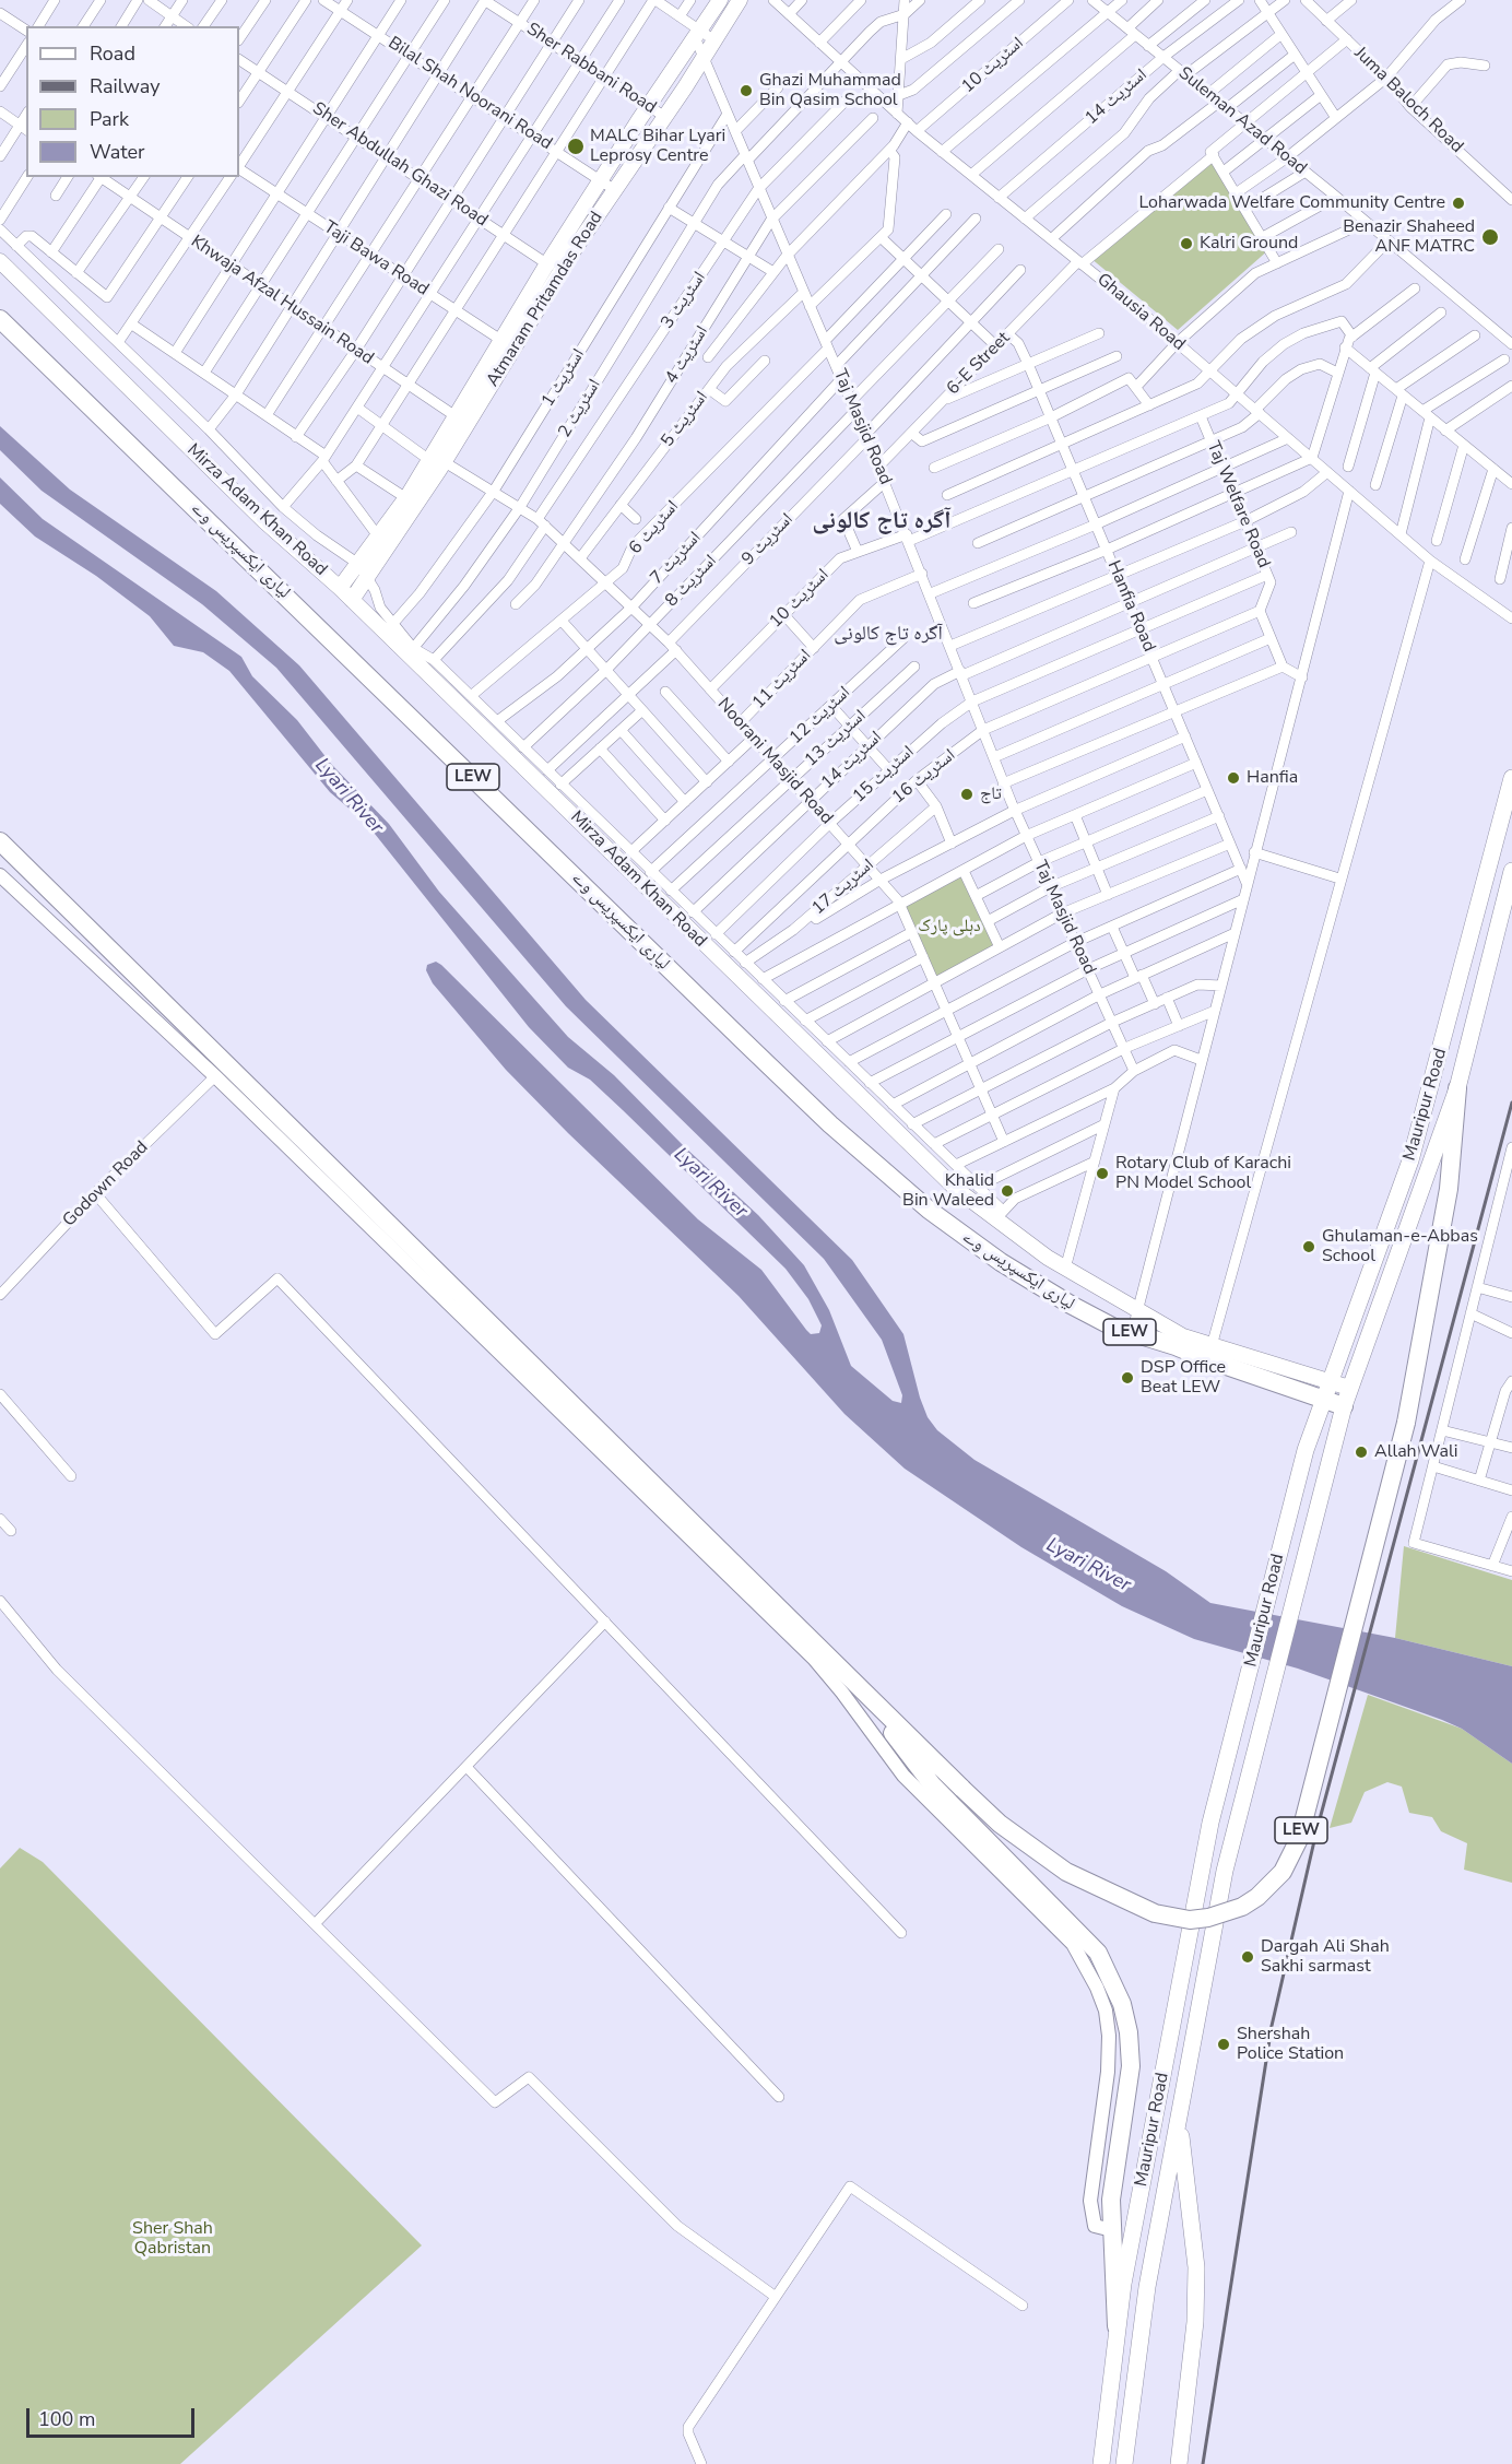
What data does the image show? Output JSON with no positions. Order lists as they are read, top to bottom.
{
  "streets": {
    "highway": ["لیاری ایکسپریس وے", "LEW", "Mauripur Road"],
    "main road": ["Atmaram Pritamdas Road", "Mirza Adam Khan Road"],
    "street": [
      "اسٹریٹ 10",
      "Sher Rabbani Road",
      "Bilal Shah Noorani Road",
      "اسٹریٹ 14",
      "Juma Baloch Road",
      "Suleman Azad Road",
      "Sher Abdullah Ghazi Road",
      "Taji Bawa Road",
      "Khwaja Afzal Hussain Road",
      "اسٹریٹ 3",
      "Ghausia Road",
      "اسٹریٹ 4",
      "6-E Street",
      "اسٹریٹ 1",
      "اسٹریٹ 2",
      "اسٹریٹ 5",
      "Taj Masjid Road",
      "Taj Welfare Road",
      "اسٹریٹ 6",
      "اسٹریٹ 9",
      "اسٹریٹ 7",
      "اسٹریٹ 8",
      "Hanfia Road",
      "اسٹریٹ 11",
      "اسٹریٹ 12",
      "اسٹریٹ 13",
      "Noorani Masjid Road",
      "اسٹریٹ 15",
      "اسٹریٹ 16",
      "اسٹریٹ 17",
      "Godown Road"
    ]
  },
  "crossings": [
    ["اسٹریٹ 10", "Ghausia Road"],
    ["اسٹریٹ 10", "Taj Masjid Road"],
    ["اسٹریٹ 10", "Taj Welfare Road"],
    ["اسٹریٹ 10", "Hanfia Road"],
    ["اسٹریٹ 10", "Noorani Masjid Road"],
    ["Sher Rabbani Road", "Atmaram Pritamdas Road"],
    ["Bilal Shah Noorani Road", "Atmaram Pritamdas Road"],
    ["اسٹریٹ 14", "Suleman Azad Road"],
    ["اسٹریٹ 14", "Ghausia Road"],
    ["اسٹریٹ 14", "Taj Masjid Road"],
    ["اسٹریٹ 14", "Taj Welfare Road"],
    ["اسٹریٹ 14", "Hanfia Road"],
    ["اسٹریٹ 14", "Noorani Masjid Road"],
    ["Juma Baloch Road", "6-E Street"],
    ["Suleman Azad Road", "6-E Street"],
    ["Sher Abdullah Ghazi Road", "Atmaram Pritamdas Road"],
    ["Taji Bawa Road", "Atmaram Pritamdas Road"],
    ["Atmaram Pritamdas Road", "Khwaja Afzal Hussain Road"],
    ["Atmaram Pritamdas Road", "Taj Masjid Road"],
    ["Atmaram Pritamdas Road", "Mirza Adam Khan Road"],
    ["Atmaram Pritamdas Road", "Noorani Masjid Road"],
    ["اسٹریٹ 3", "Taj Masjid Road"],
    ["اسٹریٹ 3", "Noorani Masjid Road"],
    ["Ghausia Road", "6-E Street"],
    ["Ghausia Road", "اسٹریٹ 2"],
    ["اسٹریٹ 4", "Taj Masjid Road"],
    ["اسٹریٹ 4", "Noorani Masjid Road"],
    ["6-E Street", "Taj Masjid Road"],
    ["6-E Street", "Hanfia Road"],
    ["اسٹریٹ 1", "Taj Masjid Road"],
    ["اسٹریٹ 1", "Mirza Adam Khan Road"],
    ["اسٹریٹ 1", "Noorani Masjid Road"],
    ["اسٹریٹ 2", "Taj Masjid Road"],
    ["اسٹریٹ 2", "Mirza Adam Khan Road"],
    ["اسٹریٹ 2", "Noorani Masjid Road"],
    ["اسٹریٹ 5", "Taj Masjid Road"],
    ["اسٹریٹ 5", "Noorani Masjid Road"],
    ["Taj Masjid Road", "اسٹریٹ 6"],
    ["Taj Masjid Road", "اسٹریٹ 9"],
    ["Taj Masjid Road", "اسٹریٹ 7"],
    ["Taj Masjid Road", "اسٹریٹ 8"],
    ["Taj Masjid Road", "اسٹریٹ 11"],
    ["Taj Masjid Road", "اسٹریٹ 15"],
    ["Taj Masjid Road", "اسٹریٹ 16"],
    ["Taj Welfare Road", "اسٹریٹ 15"],
    ["Taj Welfare Road", "اسٹریٹ 16"],
    ["Mirza Adam Khan Road", "لیاری ایکسپریس وے"],
    ["Mirza Adam Khan Road", "Mauripur Road"],
    ["اسٹریٹ 6", "Noorani Masjid Road"],
    ["اسٹریٹ 9", "Noorani Masjid Road"],
    ["لیاری ایکسپریس وے", "Mauripur Road"],
    ["اسٹریٹ 7", "Noorani Masjid Road"],
    ["اسٹریٹ 8", "Noorani Masjid Road"],
    ["Hanfia Road", "اسٹریٹ 15"],
    ["Hanfia Road", "اسٹریٹ 16"],
    ["اسٹریٹ 11", "Noorani Masjid Road"],
    ["اسٹریٹ 12", "Noorani Masjid Road"],
    ["اسٹریٹ 13", "Noorani Masjid Road"],
    ["Noorani Masjid Road", "اسٹریٹ 15"],
    ["Noorani Masjid Road", "اسٹریٹ 16"],
    ["Noorani Masjid Road", "اسٹریٹ 17"],
    ["LEW", "Mauripur Road"]
  ],
  "districts": ["آگرہ تاج کالونی", "آگرہ تاج کالونی"],
  "water": ["Lyari River"],
  "parks": ["دہلی پارک", "Sher Shah Qabristan"],
  "places": [
    "Ghazi Muhammad Bin Qasim School",
    "MALC Bihar Lyari Leprosy Centre",
    "Loharwada Welfare Community Centre",
    "Benazir Shaheed ANF MATRC",
    "Kalri Ground",
    "Hanfia",
    "تاج",
    "Rotary Club of Karachi PN Model School",
    "Khalid Bin Waleed",
    "Ghulaman-e-Abbas School",
    "DSP Office Beat LEW",
    "Allah Wali",
    "Dargah Ali Shah Sakhi sarmast",
    "Shershah Police Station"
  ],
  "legend": [
    "Road",
    "Railway",
    "Park",
    "Water"
  ],
  "scale_bar": "100 m"
}
